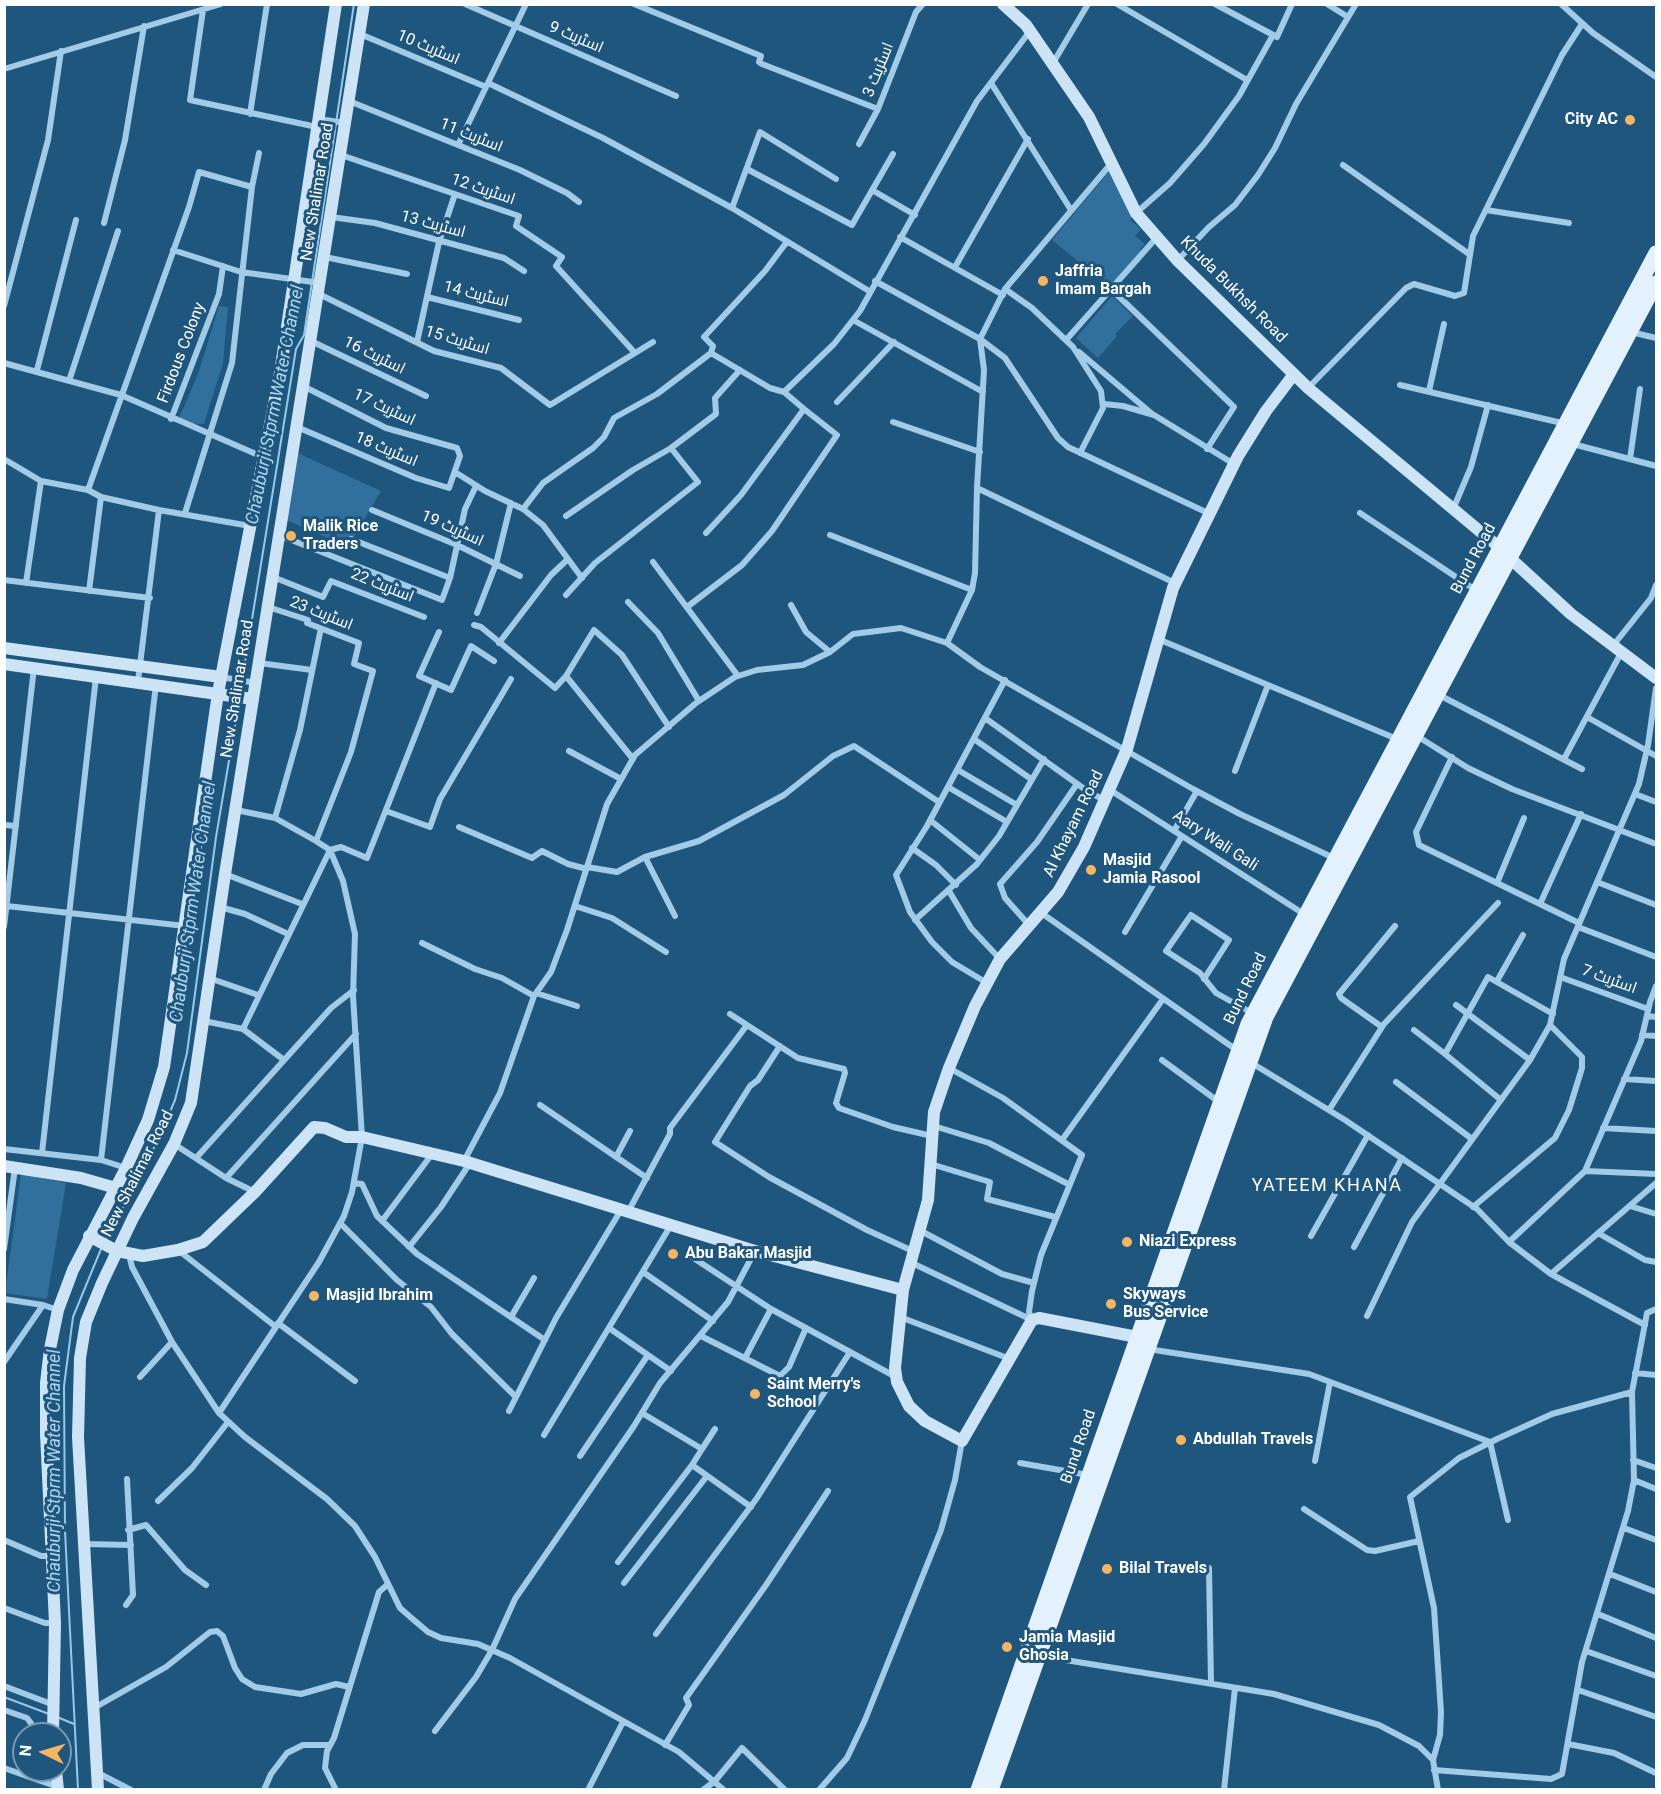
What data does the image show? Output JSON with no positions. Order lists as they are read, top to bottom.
{
  "streets": {
    "main road": ["Bund Road"],
    "street": [
      "اسٹریٹ 9",
      "اسٹریٹ 10",
      "اسٹریٹ 3",
      "اسٹریٹ 11",
      "اسٹریٹ 12",
      "New Shalimar Road",
      "اسٹریٹ 13",
      "Khuda Bukhsh Road",
      "اسٹریٹ 14",
      "اسٹریٹ 15",
      "Firdous Colony",
      "اسٹریٹ 16",
      "اسٹریٹ 17",
      "اسٹریٹ 18",
      "اسٹریٹ 19",
      "اسٹریٹ 22",
      "اسٹریٹ 23",
      "Al Khayam Road",
      "Aary Wali Gali",
      "اسٹریٹ 7"
    ]
  },
  "crossings": [
    ["اسٹریٹ 10", "New Shalimar Road"],
    ["اسٹریٹ 11", "New Shalimar Road"],
    ["اسٹریٹ 12", "New Shalimar Road"],
    ["اسٹریٹ 12", "اسٹریٹ 15"],
    ["New Shalimar Road", "اسٹریٹ 13"],
    ["New Shalimar Road", "اسٹریٹ 15"],
    ["New Shalimar Road", "اسٹریٹ 16"],
    ["New Shalimar Road", "اسٹریٹ 17"],
    ["New Shalimar Road", "اسٹریٹ 18"],
    ["New Shalimar Road", "اسٹریٹ 22"],
    ["New Shalimar Road", "اسٹریٹ 23"],
    ["Khuda Bukhsh Road", "Bund Road"],
    ["Khuda Bukhsh Road", "Al Khayam Road"],
    ["اسٹریٹ 17", "اسٹریٹ 18"],
    ["Bund Road", "Aary Wali Gali"],
    ["Al Khayam Road", "Aary Wali Gali"]
  ],
  "districts": ["YATEEM KHANA"],
  "water": ["Chauburji Stprm Water Channel"],
  "places": [
    "City AC",
    "Jaffria Imam Bargah",
    "Malik Rice Traders",
    "Masjid Jamia Rasool",
    "Niazi Express",
    "Abu Bakar Masjid",
    "Masjid Ibrahim",
    "Skyways Bus Service",
    "Saint Merry's School",
    "Abdullah Travels",
    "Bilal Travels",
    "Jamia Masjid Ghosia"
  ],
  "north": "left"
}
